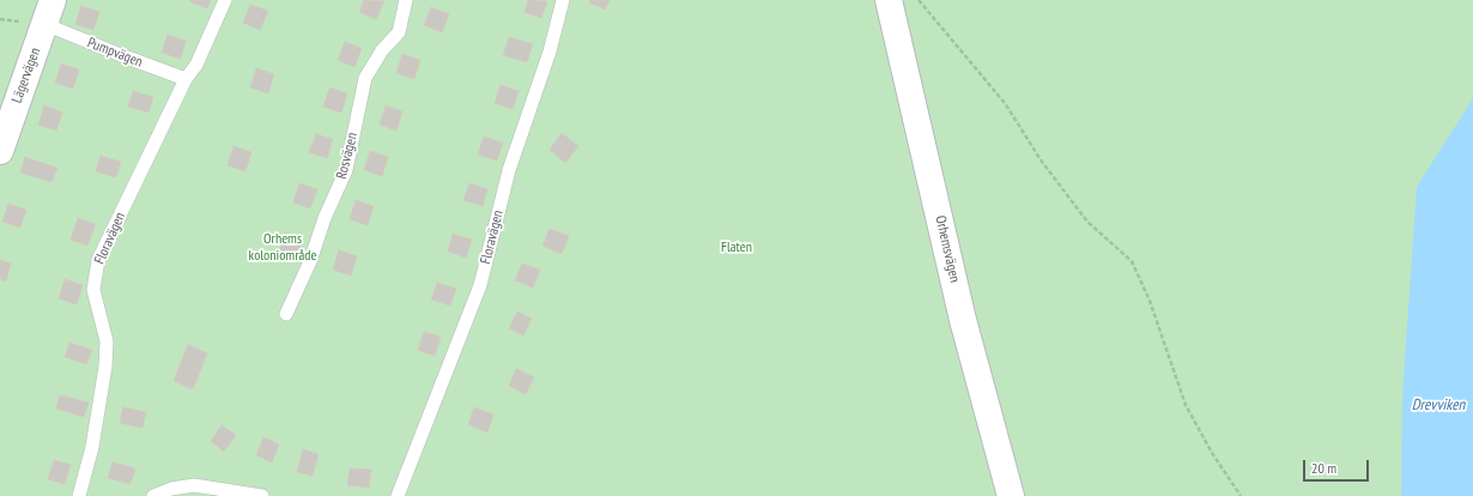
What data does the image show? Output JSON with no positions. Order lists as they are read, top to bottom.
{
  "streets": {
    "street": ["Lägervägen", "Orhemsvägen"],
    "lane": ["Pumpvägen", "Rosvägen", "Floravägen"]
  },
  "crossings": [
    ["Pumpvägen", "Lägervägen"],
    ["Pumpvägen", "Floravägen"]
  ],
  "water": ["Drevviken"],
  "parks": ["Orhems koloniområde", "Flaten"],
  "scale_bar": "20 m"
}
